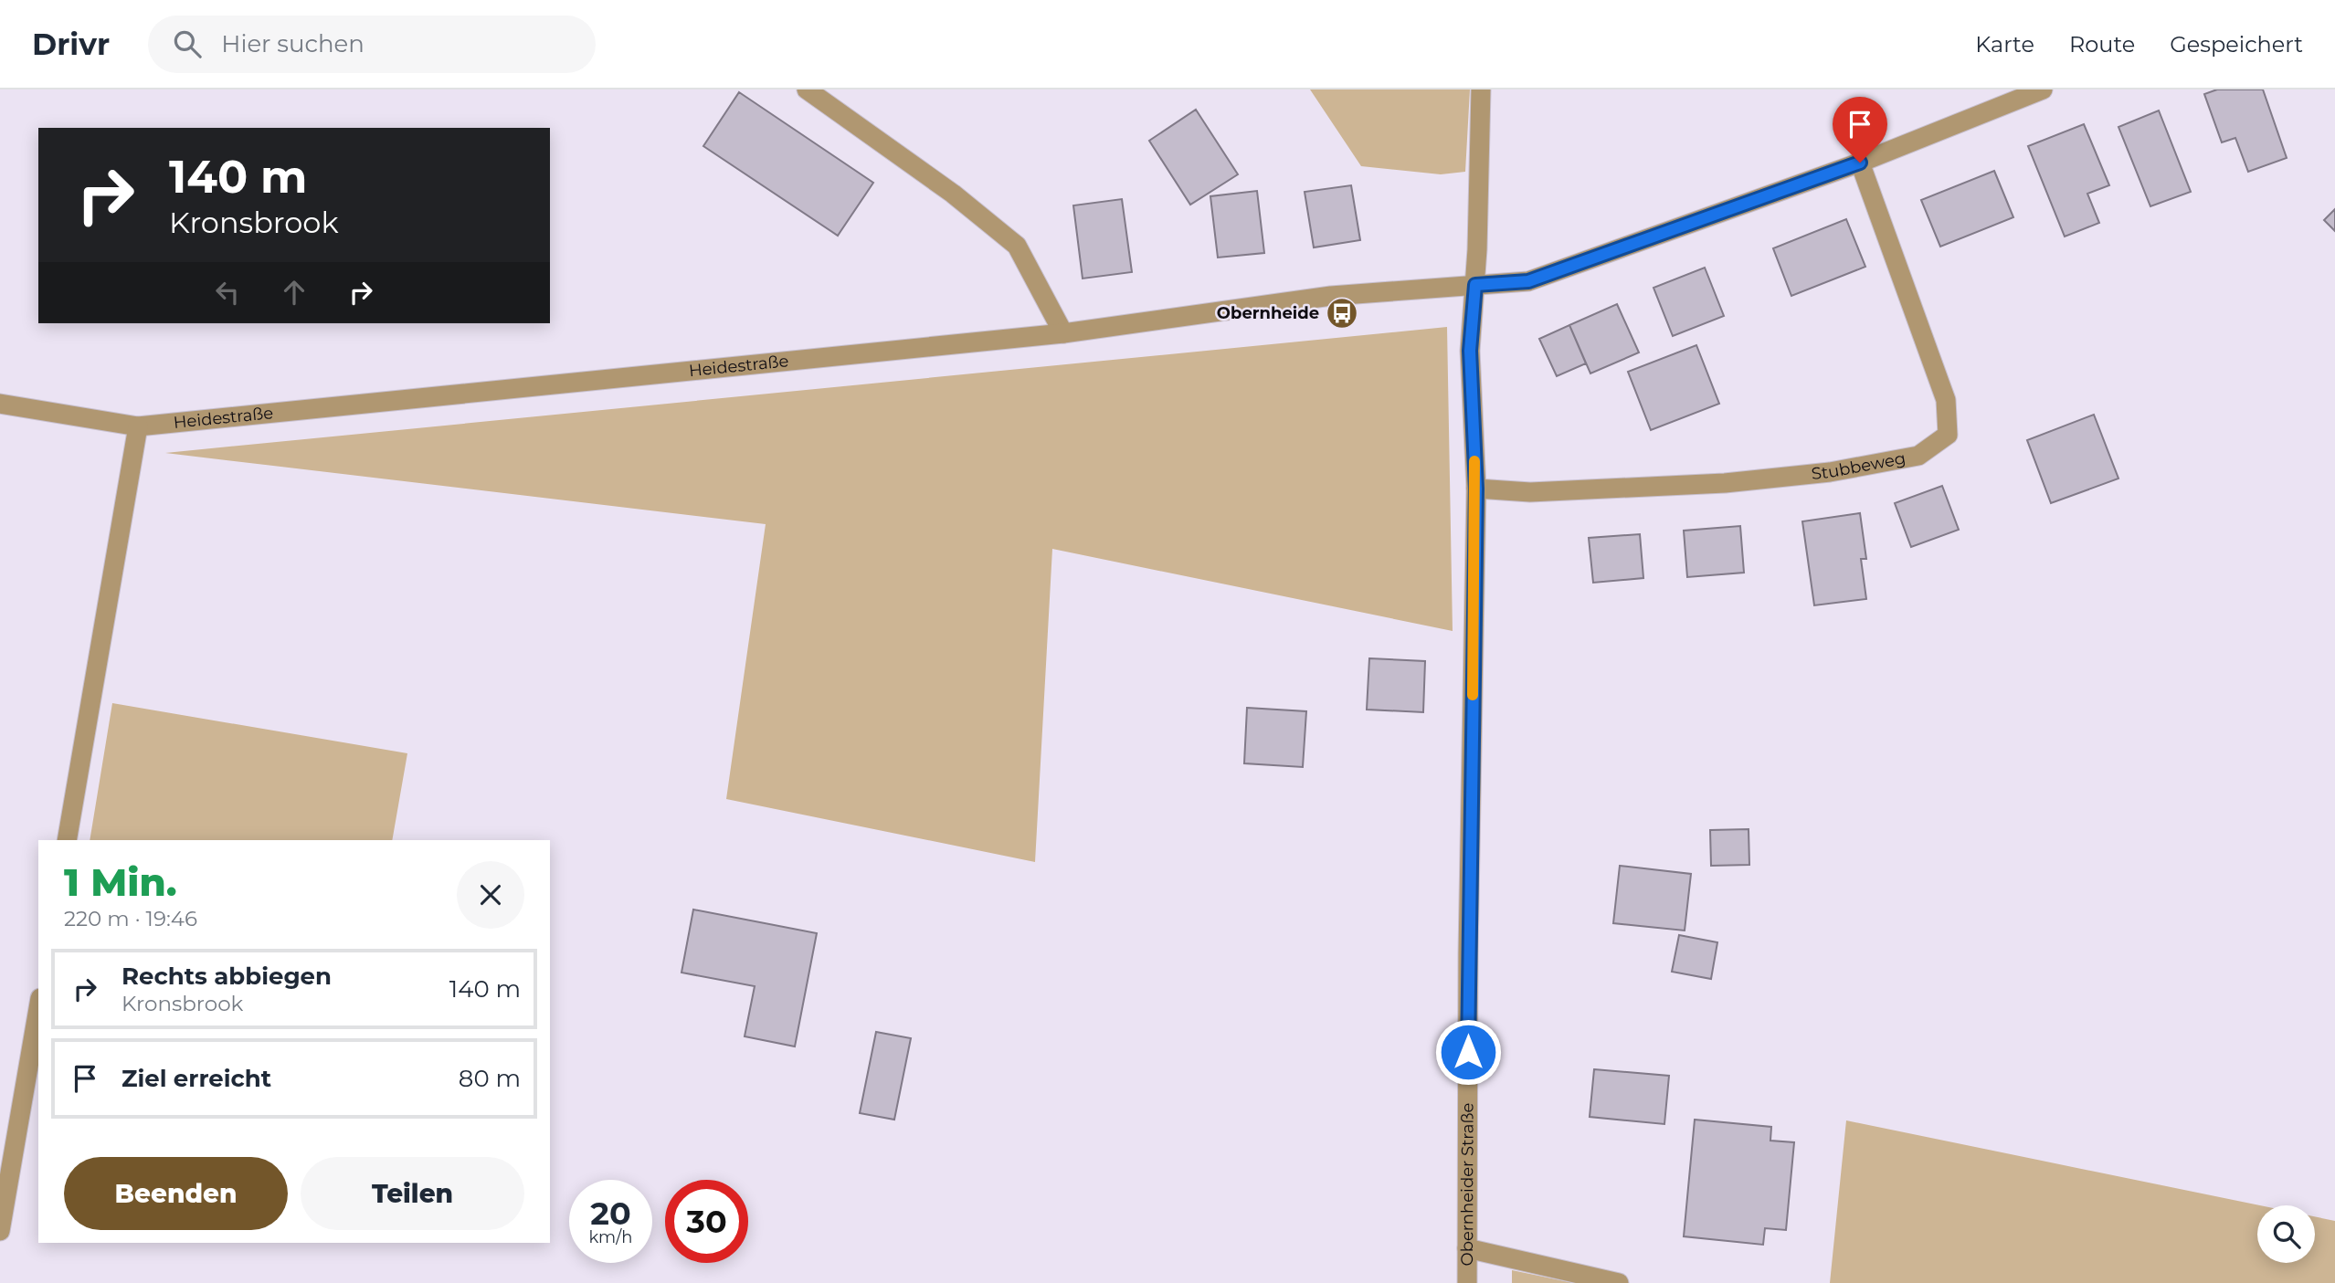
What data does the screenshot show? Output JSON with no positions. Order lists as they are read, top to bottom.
{
  "streets": {
    "street": ["Heidestraße", "Stubbeweg", "Obernheider Straße"]
  },
  "crossings": [
    ["Heidestraße", "Stubbeweg"],
    ["Heidestraße", "Obernheider Straße"],
    ["Stubbeweg", "Obernheider Straße"]
  ],
  "places": {
    "bus stop": ["Obernheide"]
  },
  "page": {
    "header": "Drivr",
    "search": "Hier suchen",
    "nav": ["Karte", "Route", "Gespeichert"],
    "turn": ["140 m", "Kronsbrook"],
    "heading": ["1 Min.", "220 m · 19:46"],
    "list": [
      {
        "name": "Rechts abbiegen",
        "note": "Kronsbrook",
        "value": "140 m"
      },
      {
        "name": "Ziel erreicht",
        "value": "80 m"
      }
    ],
    "buttons": ["Beenden", "Teilen"],
    "speed": "20 km/h",
    "limit": "30"
  }
}
